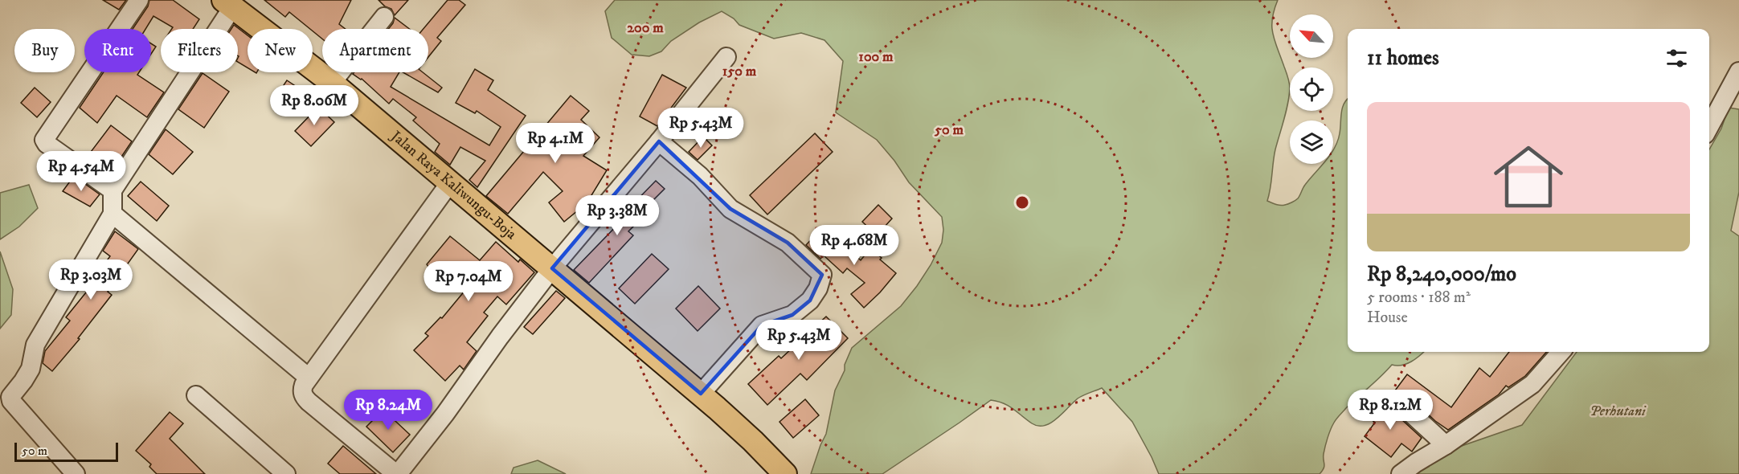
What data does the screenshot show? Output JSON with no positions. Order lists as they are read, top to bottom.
{
  "streets": {
    "main road": ["Jalan Raya Kaliwungu-Boja"]
  },
  "parks": ["Perhutani"],
  "scale_bar": "50 m",
  "north": "top left",
  "page": {
    "chip": [
      "Buy",
      "Rent",
      "Filters",
      "New",
      "Apartment"
    ],
    "heading": "11 homes",
    "price": [
      "Rp 8.06M",
      "Rp 5.43M",
      "Rp 4.1M",
      "Rp 4.54M",
      "Rp 3.38M",
      "Rp 4.68M",
      "Rp 3.03M",
      "Rp 7.04M",
      "Rp 5.43M",
      "Rp 8.24M",
      "Rp 8.12M"
    ],
    "list": [
      {
        "name": "Rp 8,240,000/mo",
        "note": "5 rooms · 188 m² · House"
      }
    ],
    "scale": "50 m"
  },
  "rings": [
    "200 m",
    "100 m",
    "150 m",
    "50 m"
  ]
}
